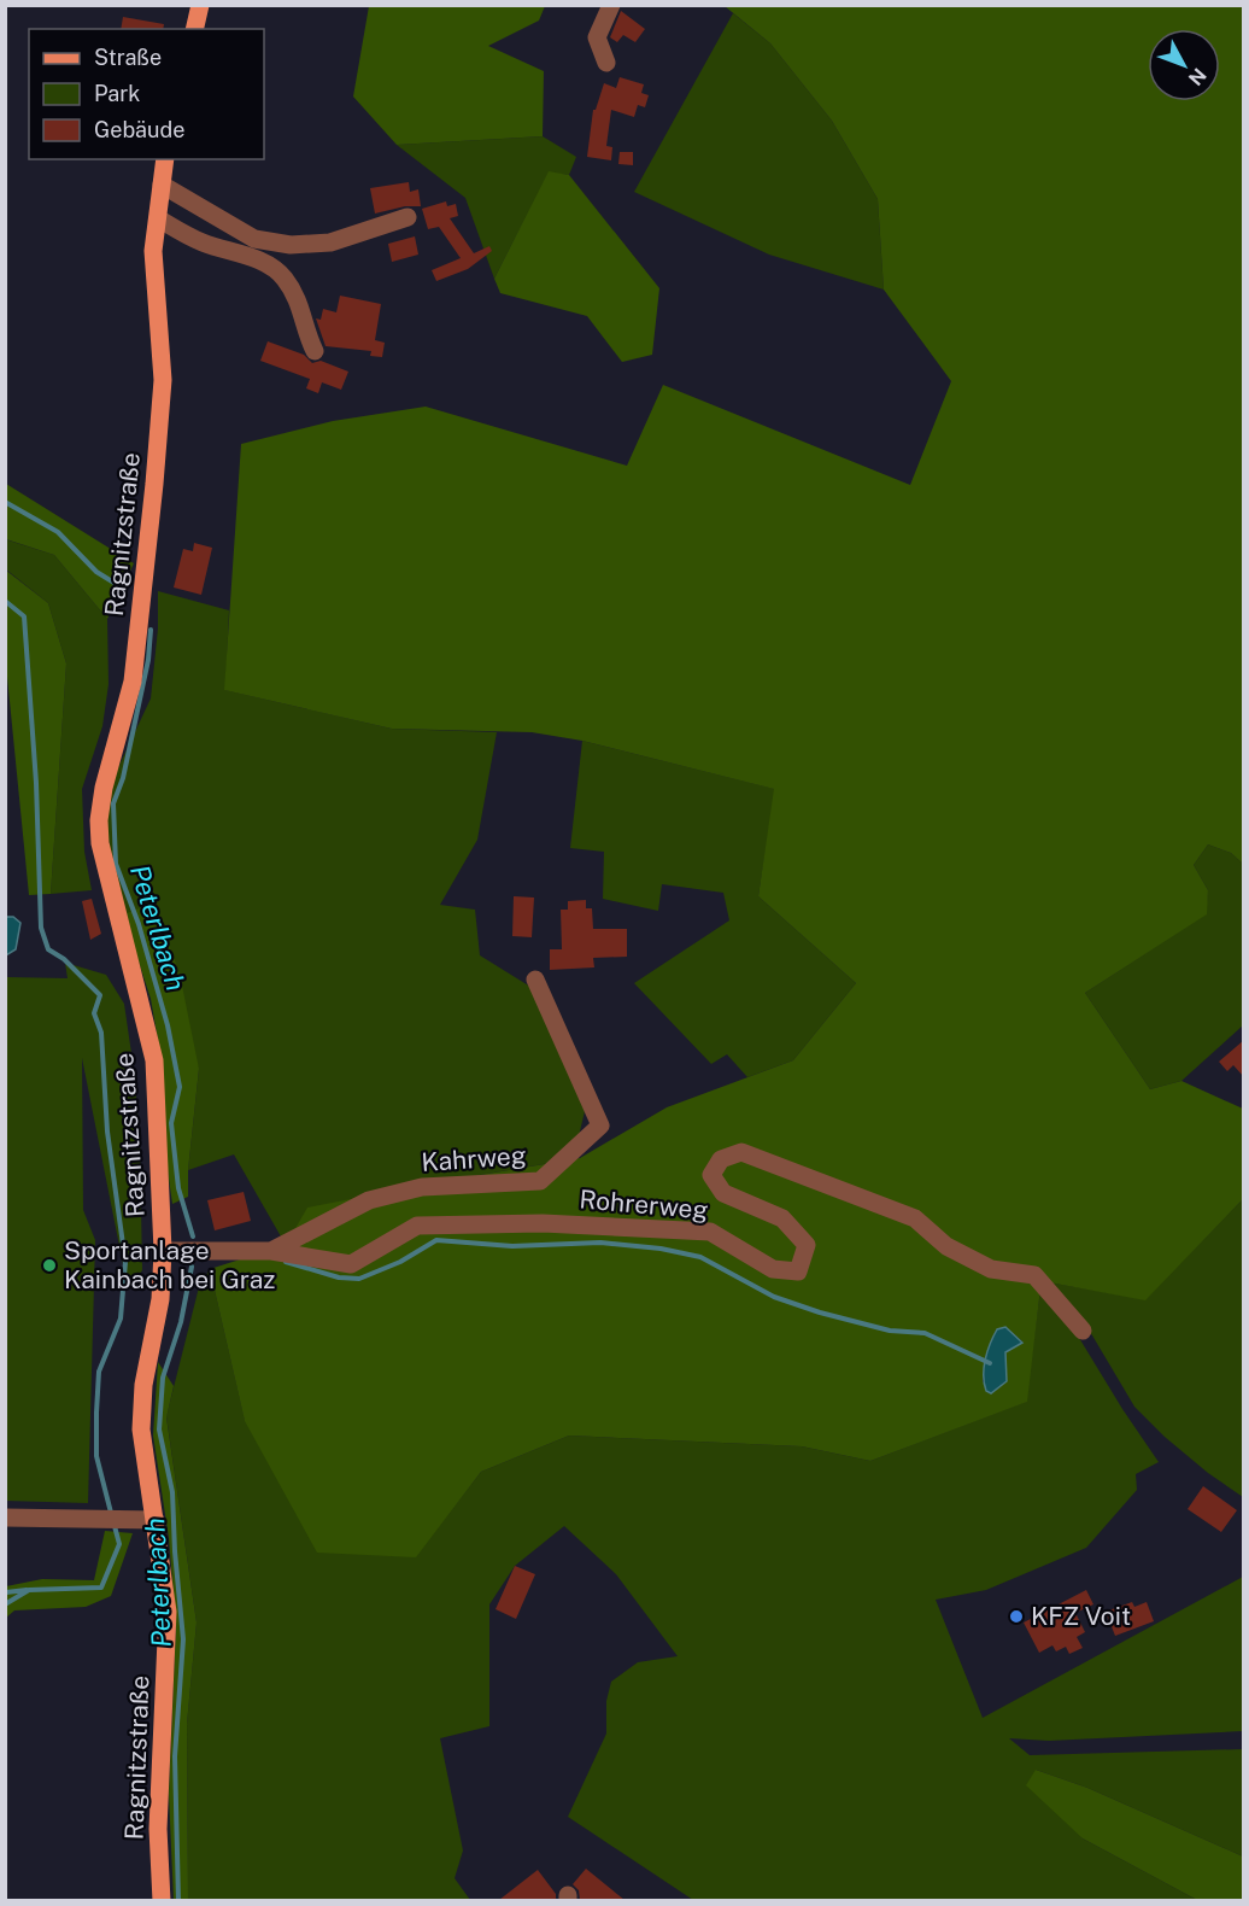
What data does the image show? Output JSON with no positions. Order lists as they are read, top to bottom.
{
  "streets": {
    "main road": ["Ragnitzstraße"],
    "street": ["Kahrweg", "Rohrerweg"]
  },
  "crossings": [
    ["Ragnitzstraße", "Rohrerweg"],
    ["Kahrweg", "Rohrerweg"]
  ],
  "water": ["Peterlbach"],
  "places": ["Sportanlage Kainbach bei Graz", "KFZ Voit"],
  "legend": ["Straße", "Park", "Gebäude"],
  "north": "bottom right"
}
